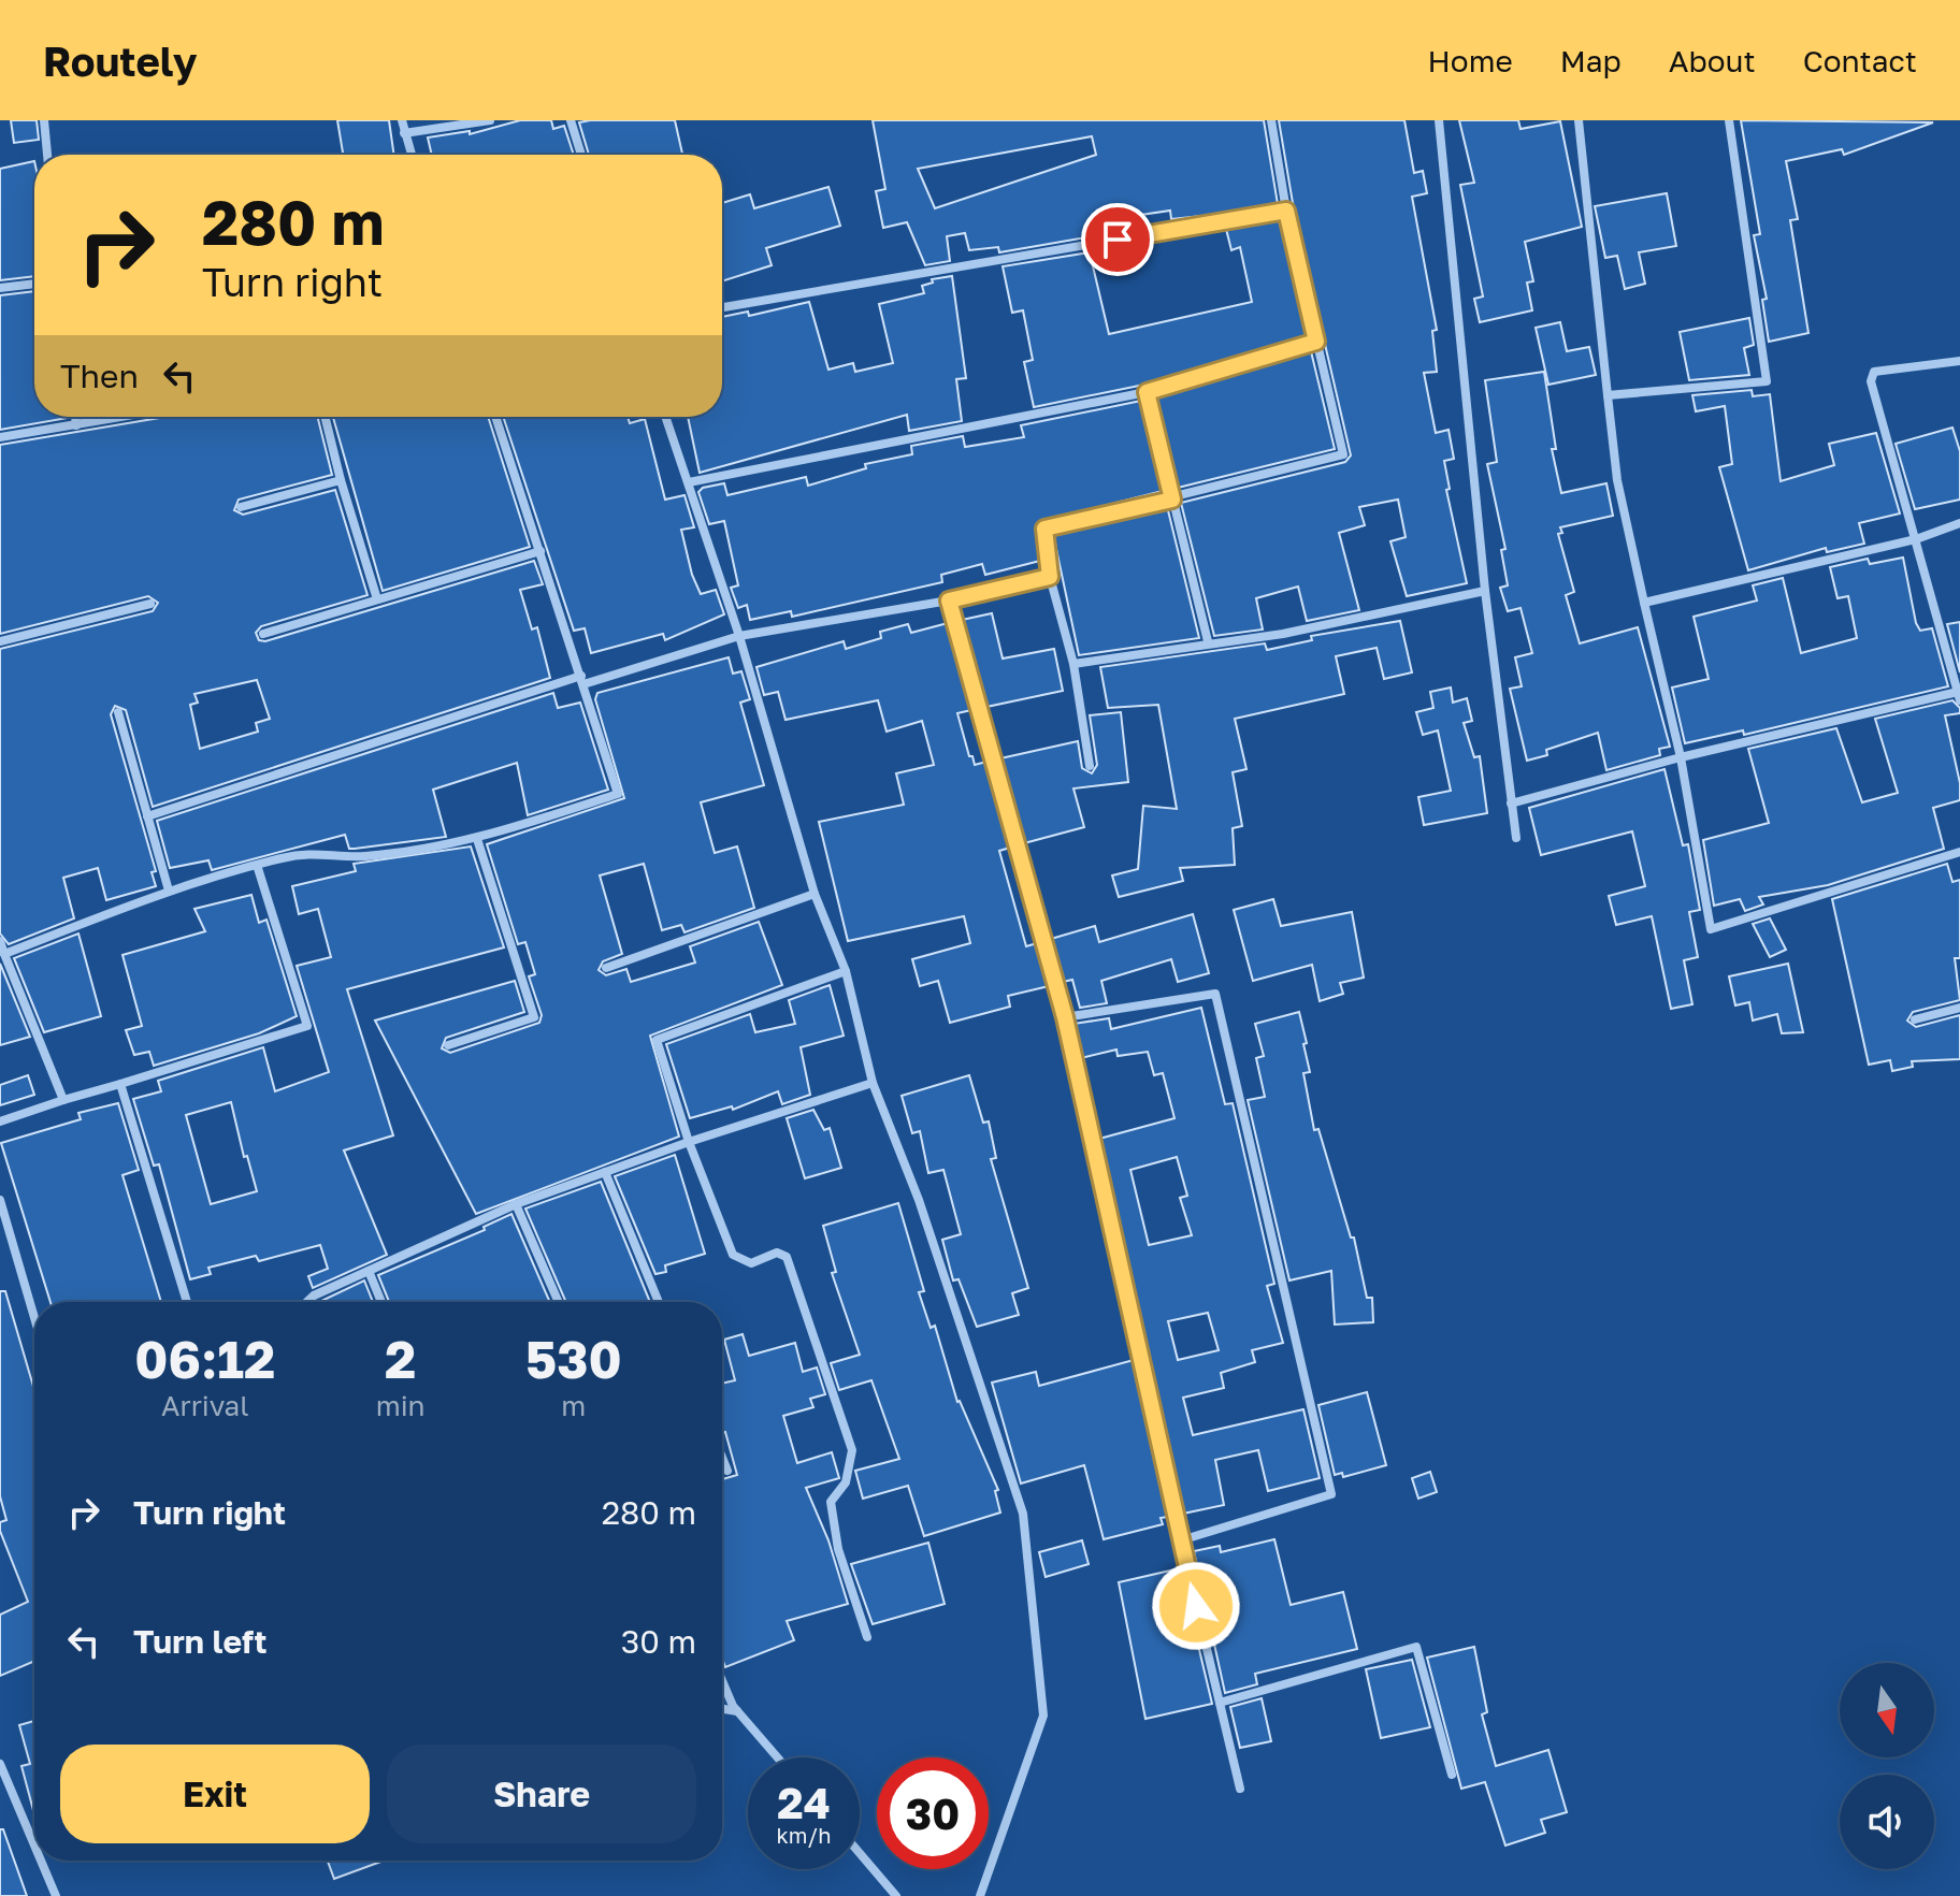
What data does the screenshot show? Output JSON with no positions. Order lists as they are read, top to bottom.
{
  "north": "bottom",
  "page": {
    "header": "Routely",
    "nav": [
      "Home",
      "Map",
      "About",
      "Contact"
    ],
    "turn": ["280 m", "Turn right"],
    "then": "Then",
    "eta": [
      "06:12",
      "Arrival",
      "2",
      "min",
      "530",
      "m"
    ],
    "list": [
      {
        "name": "Turn right",
        "value": "280 m"
      },
      {
        "name": "Turn left",
        "value": "30 m"
      }
    ],
    "buttons": ["Exit", "Share"],
    "speed": "24 km/h",
    "limit": "30"
  }
}
